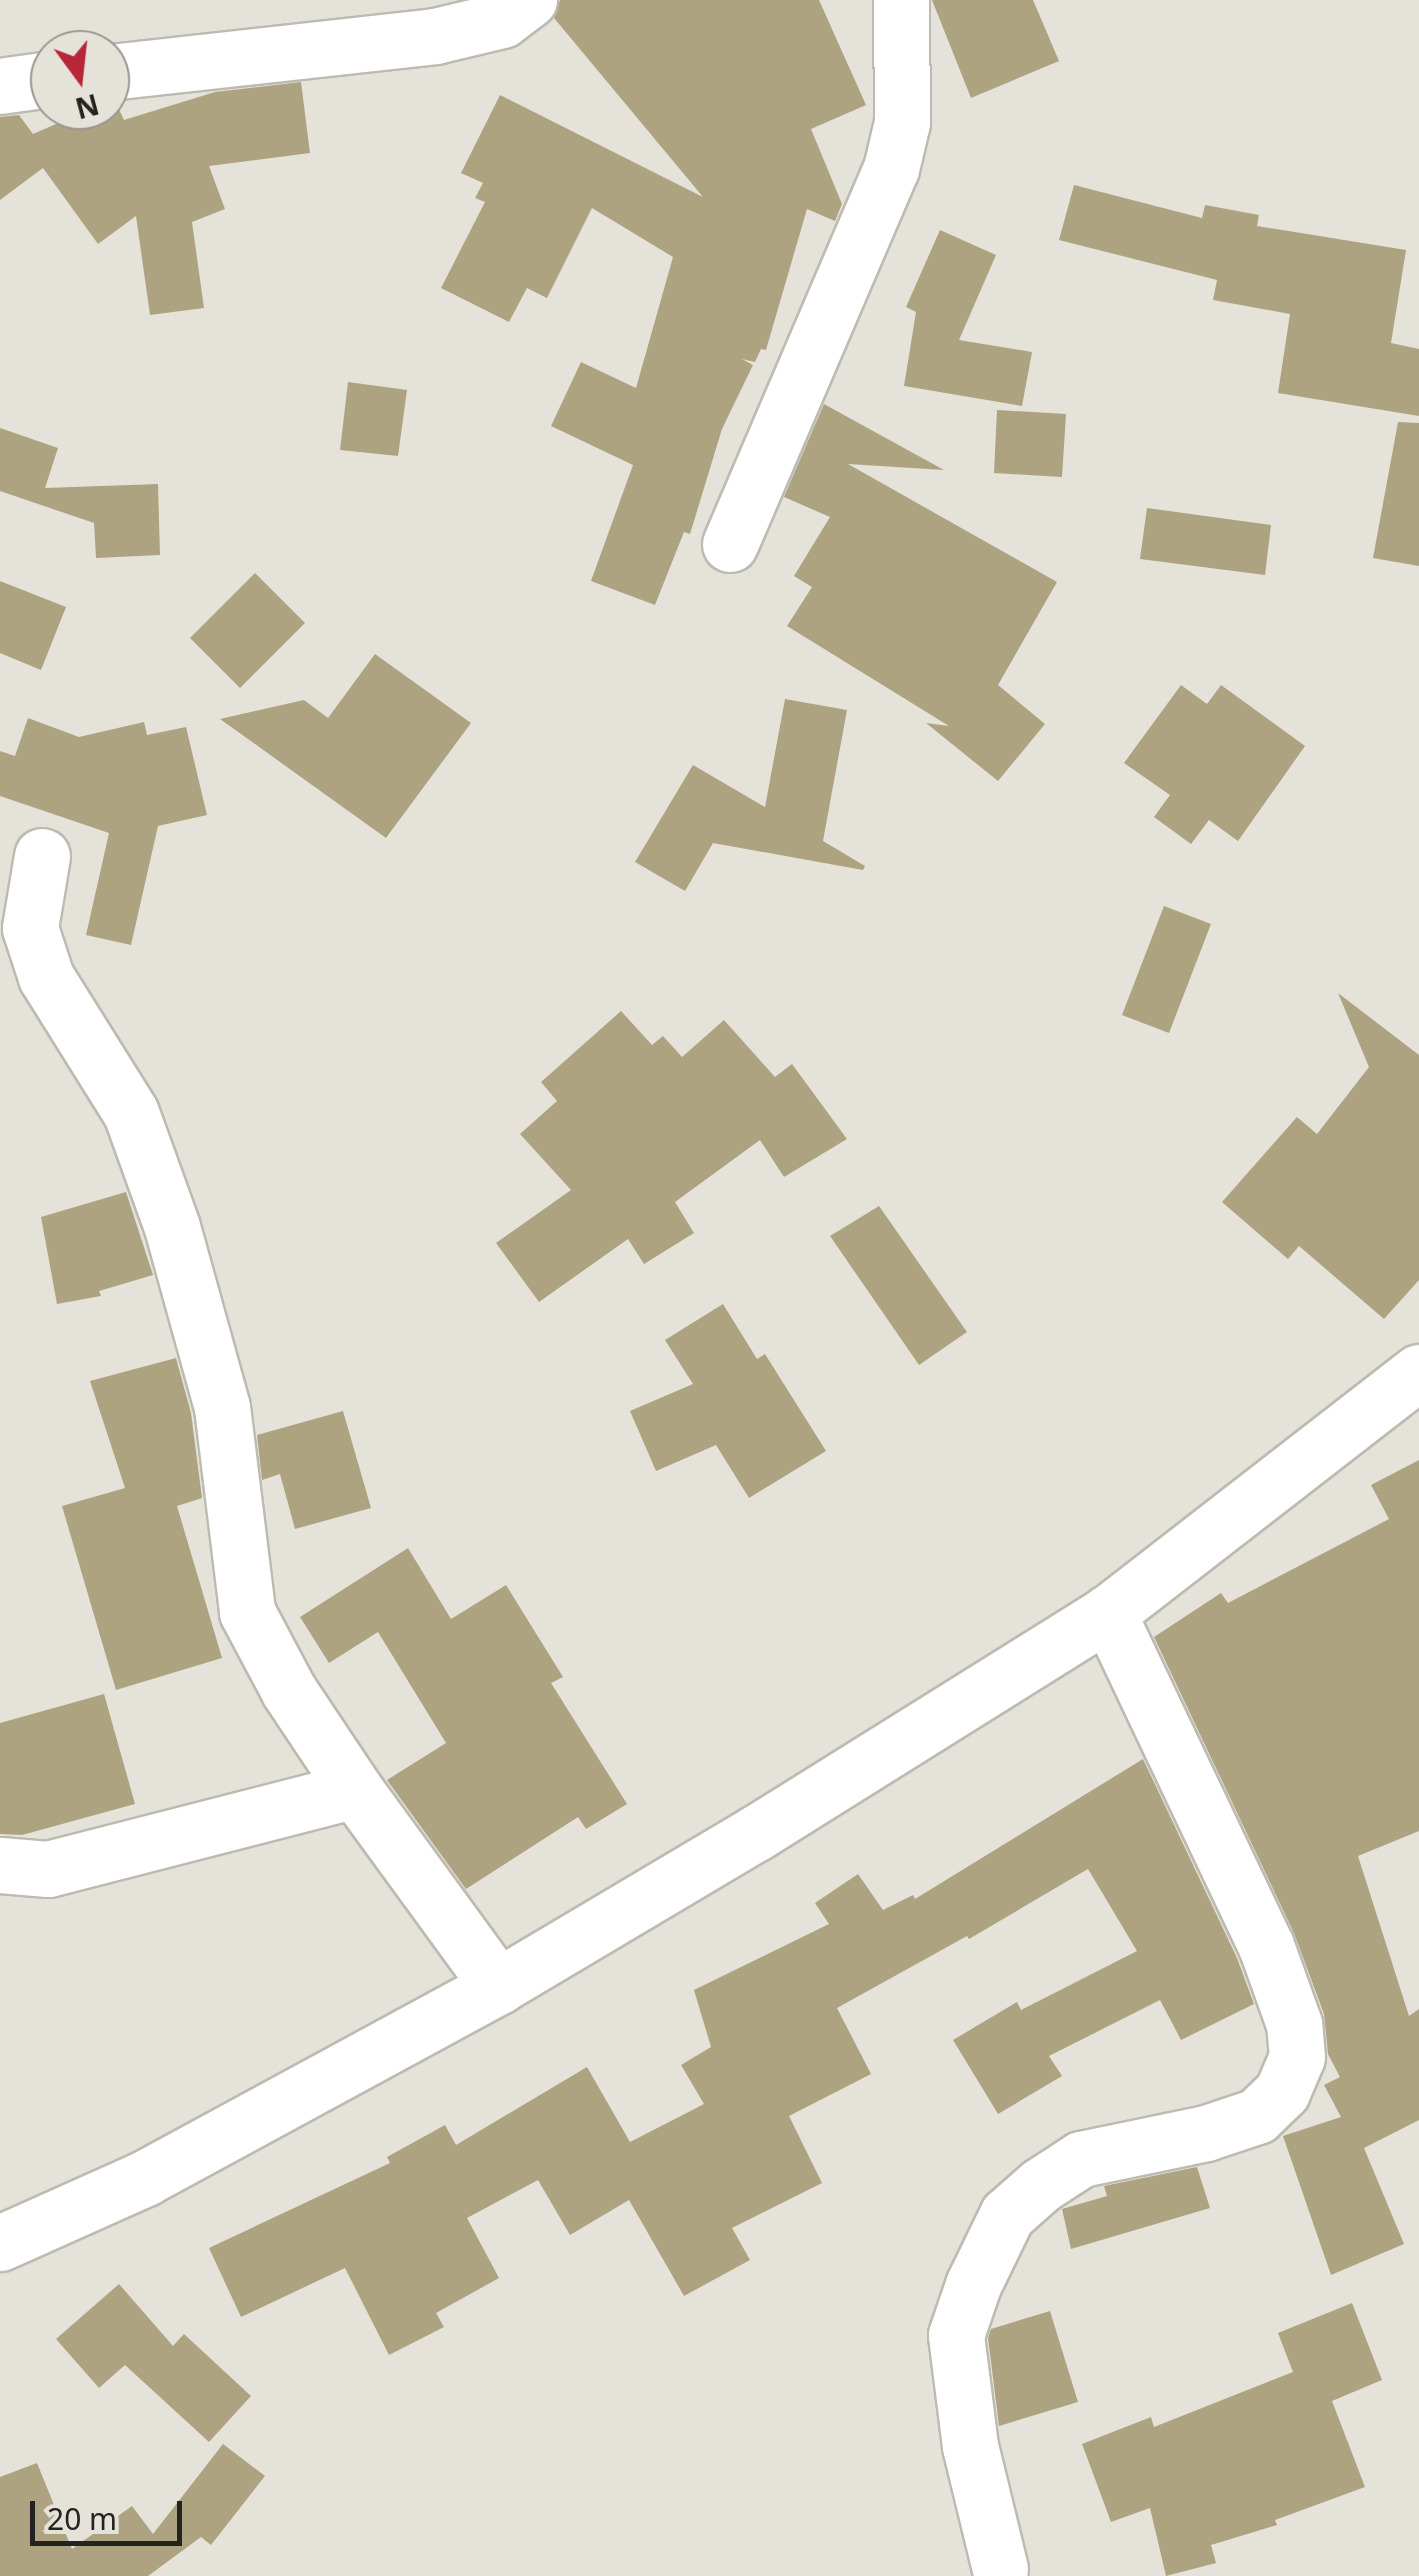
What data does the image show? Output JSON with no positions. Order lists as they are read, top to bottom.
{
  "scale_bar": "20 m",
  "north": "bottom"
}
